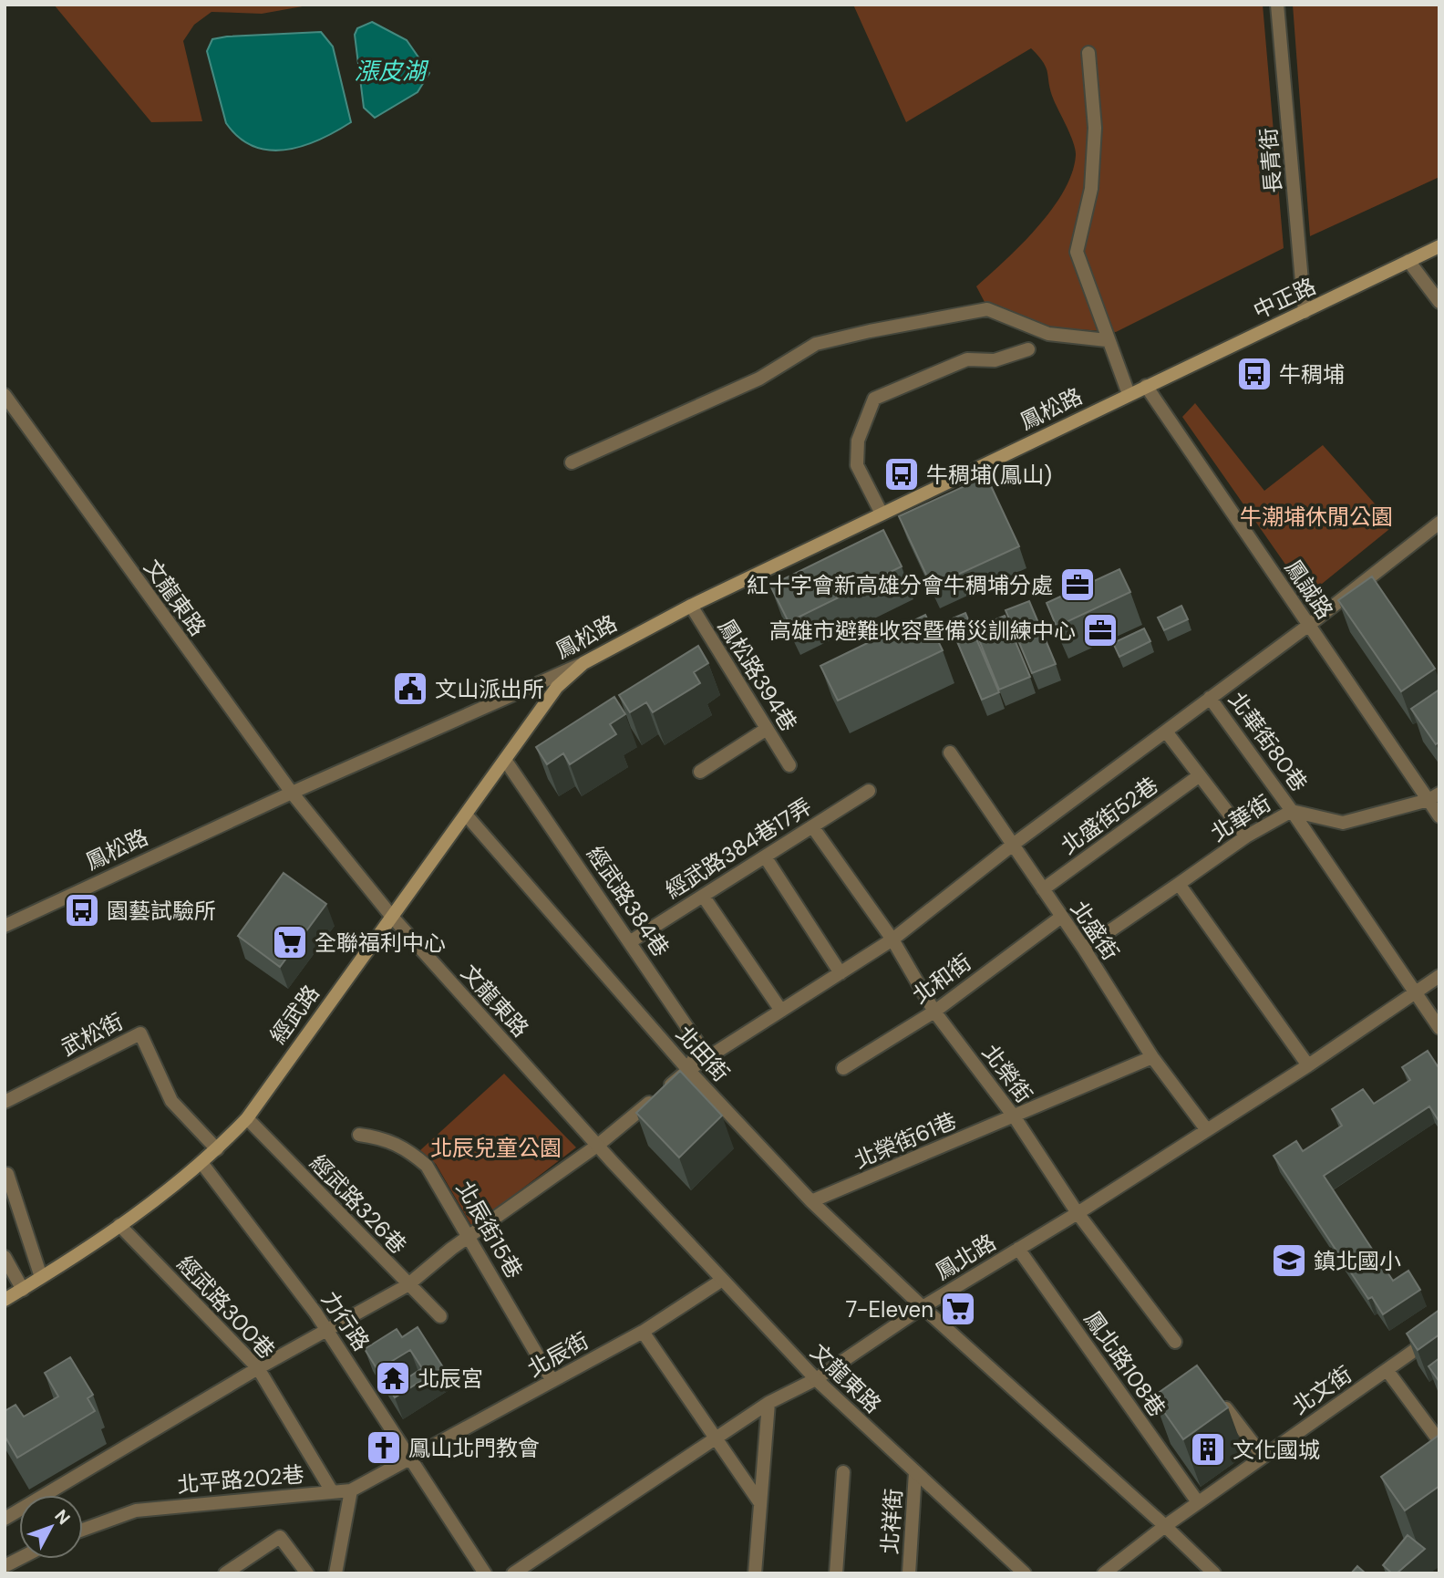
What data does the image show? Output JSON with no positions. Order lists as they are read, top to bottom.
{
  "streets": {
    "main road": ["中正路", "鳳松路", "經武路"],
    "street": [
      "長青街",
      "鳳誠路",
      "文龍東路",
      "鳳松路394巷",
      "北華街80巷",
      "北盛街52巷",
      "北華街",
      "經武路384巷17弄",
      "經武路384巷",
      "北盛街",
      "北和街",
      "武松街",
      "北田街",
      "北榮街",
      "北榮街61巷",
      "經武路326巷",
      "北辰街15巷",
      "鳳北路",
      "經武路300巷",
      "力行路",
      "北辰街",
      "鳳北路108巷",
      "北文街",
      "北平路202巷",
      "北祥街"
    ]
  },
  "crossings": [
    ["長青街", "中正路"],
    ["中正路", "鳳松路"],
    ["中正路", "鳳誠路"],
    ["鳳松路", "鳳誠路"],
    ["鳳松路", "文龍東路"],
    ["鳳松路", "鳳松路394巷"],
    ["鳳松路", "經武路"],
    ["文龍東路", "經武路"],
    ["文龍東路", "鳳北路"],
    ["文龍東路", "北辰街"],
    ["文龍東路", "北祥街"],
    ["北華街80巷", "北華街"],
    ["北盛街52巷", "北盛街"],
    ["北華街", "北盛街"],
    ["北華街", "鳳北路"],
    ["經武路384巷17弄", "經武路384巷"],
    ["經武路384巷17弄", "北榮街"],
    ["經武路384巷", "經武路"],
    ["經武路384巷", "北田街"],
    ["北盛街", "北和街"],
    ["北盛街", "北榮街61巷"],
    ["北盛街", "鳳北路"],
    ["北和街", "北榮街"],
    ["經武路", "武松街"],
    ["經武路", "北田街"],
    ["經武路", "經武路326巷"],
    ["經武路", "經武路300巷"],
    ["經武路", "力行路"],
    ["北田街", "北榮街61巷"],
    ["北田街", "鳳北路"],
    ["北榮街", "北榮街61巷"],
    ["北榮街", "鳳北路"],
    ["北辰街15巷", "北辰街"],
    ["鳳北路", "鳳北路108巷"],
    ["經武路300巷", "北平路202巷"],
    ["力行路", "北辰街"],
    ["力行路", "北平路202巷"],
    ["北辰街", "北平路202巷"],
    ["鳳北路108巷", "北文街"]
  ],
  "water": ["漲皮湖"],
  "parks": ["牛潮埔休閒公園", "北辰兒童公園"],
  "places": {
    "bus stop": ["牛稠埔", "牛稠埔(鳳山)", "園藝試驗所"],
    "office": ["紅十字會新高雄分會牛稠埔分處", "高雄市避難收容暨備災訓練中心"],
    "public building": ["文山派出所"],
    "supermarket": ["全聯福利中心", "7-Eleven"],
    "school or university": ["鎮北國小"],
    "temple": ["北辰宮"],
    "church": ["鳳山北門教會"],
    "building": ["文化國城"]
  },
  "north": "top right"
}
